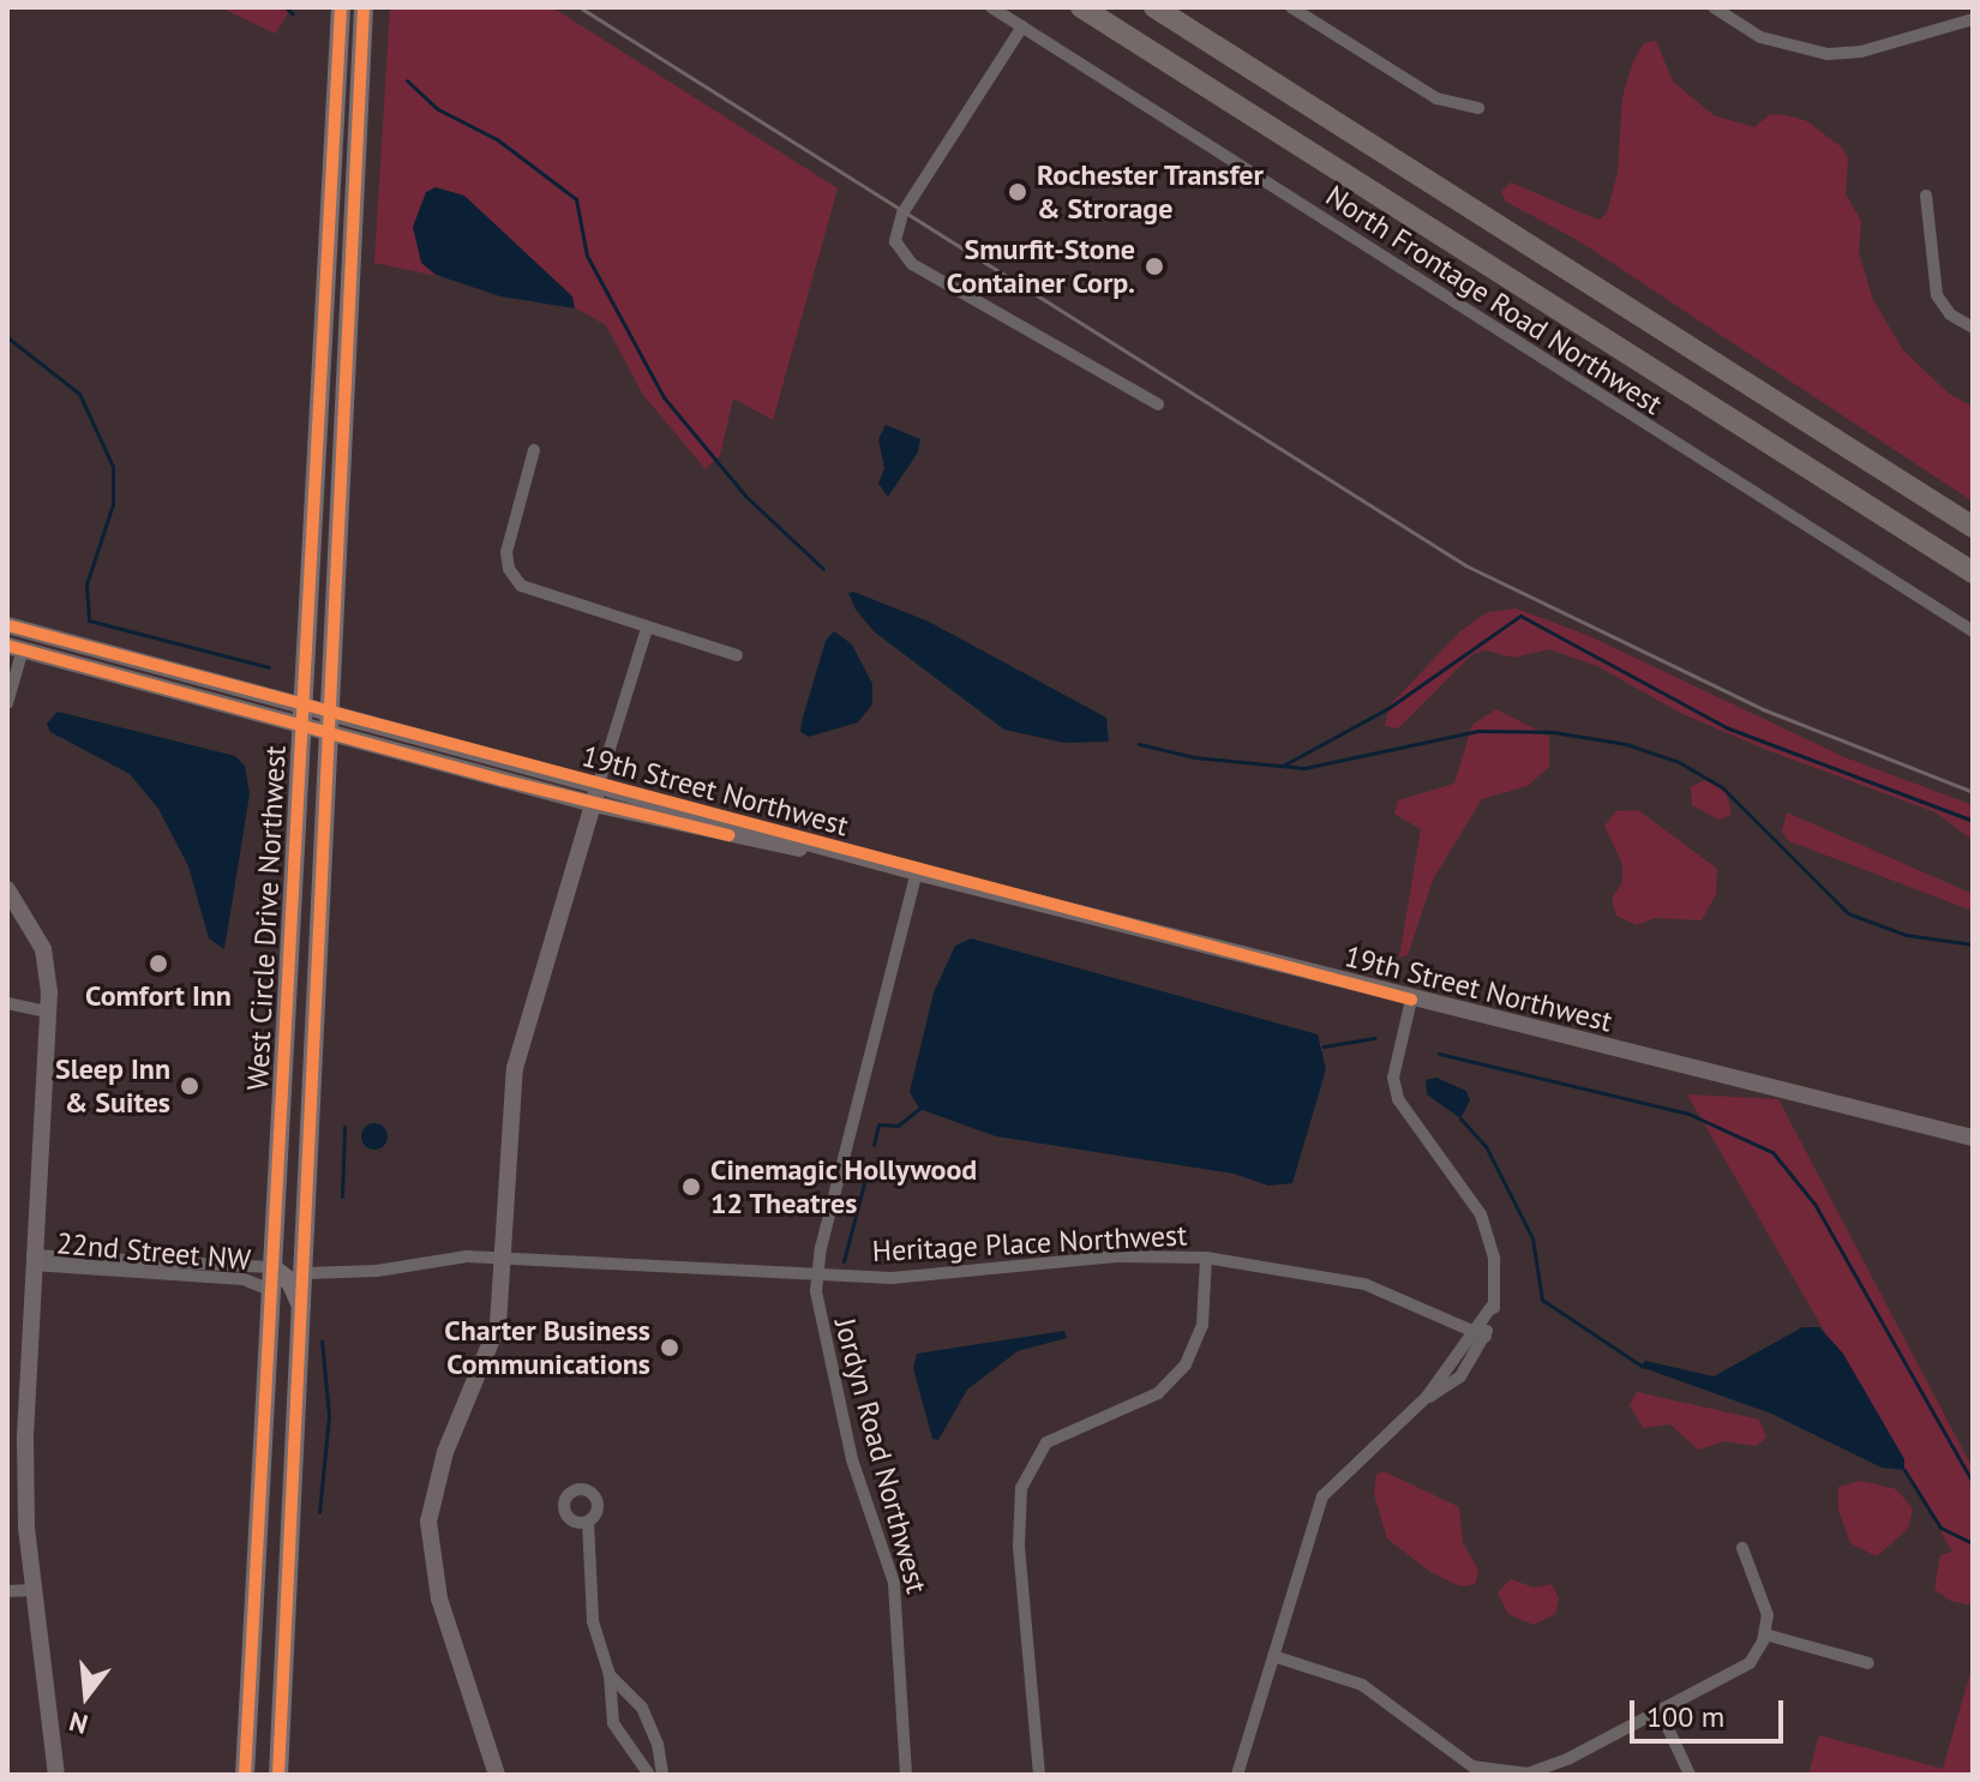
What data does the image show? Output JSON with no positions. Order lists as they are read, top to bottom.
{
  "streets": {
    "main road": ["West Circle Drive Northwest"],
    "street": [
      "North Frontage Road Northwest",
      "19th Street Northwest",
      "Heritage Place Northwest",
      "22nd Street NW",
      "Jordyn Road Northwest"
    ]
  },
  "crossings": [
    ["19th Street Northwest", "West Circle Drive Northwest"],
    ["19th Street Northwest", "Jordyn Road Northwest"],
    ["West Circle Drive Northwest", "Heritage Place Northwest"],
    ["West Circle Drive Northwest", "22nd Street NW"],
    ["Heritage Place Northwest", "Jordyn Road Northwest"]
  ],
  "places": [
    "Rochester Transfer & Strorage",
    "Smurfit-Stone Container Corp.",
    "Comfort Inn",
    "Sleep Inn & Suites",
    "Cinemagic Hollywood 12 Theatres",
    "Charter Business Communications"
  ],
  "scale_bar": "100 m",
  "north": "bottom"
}
